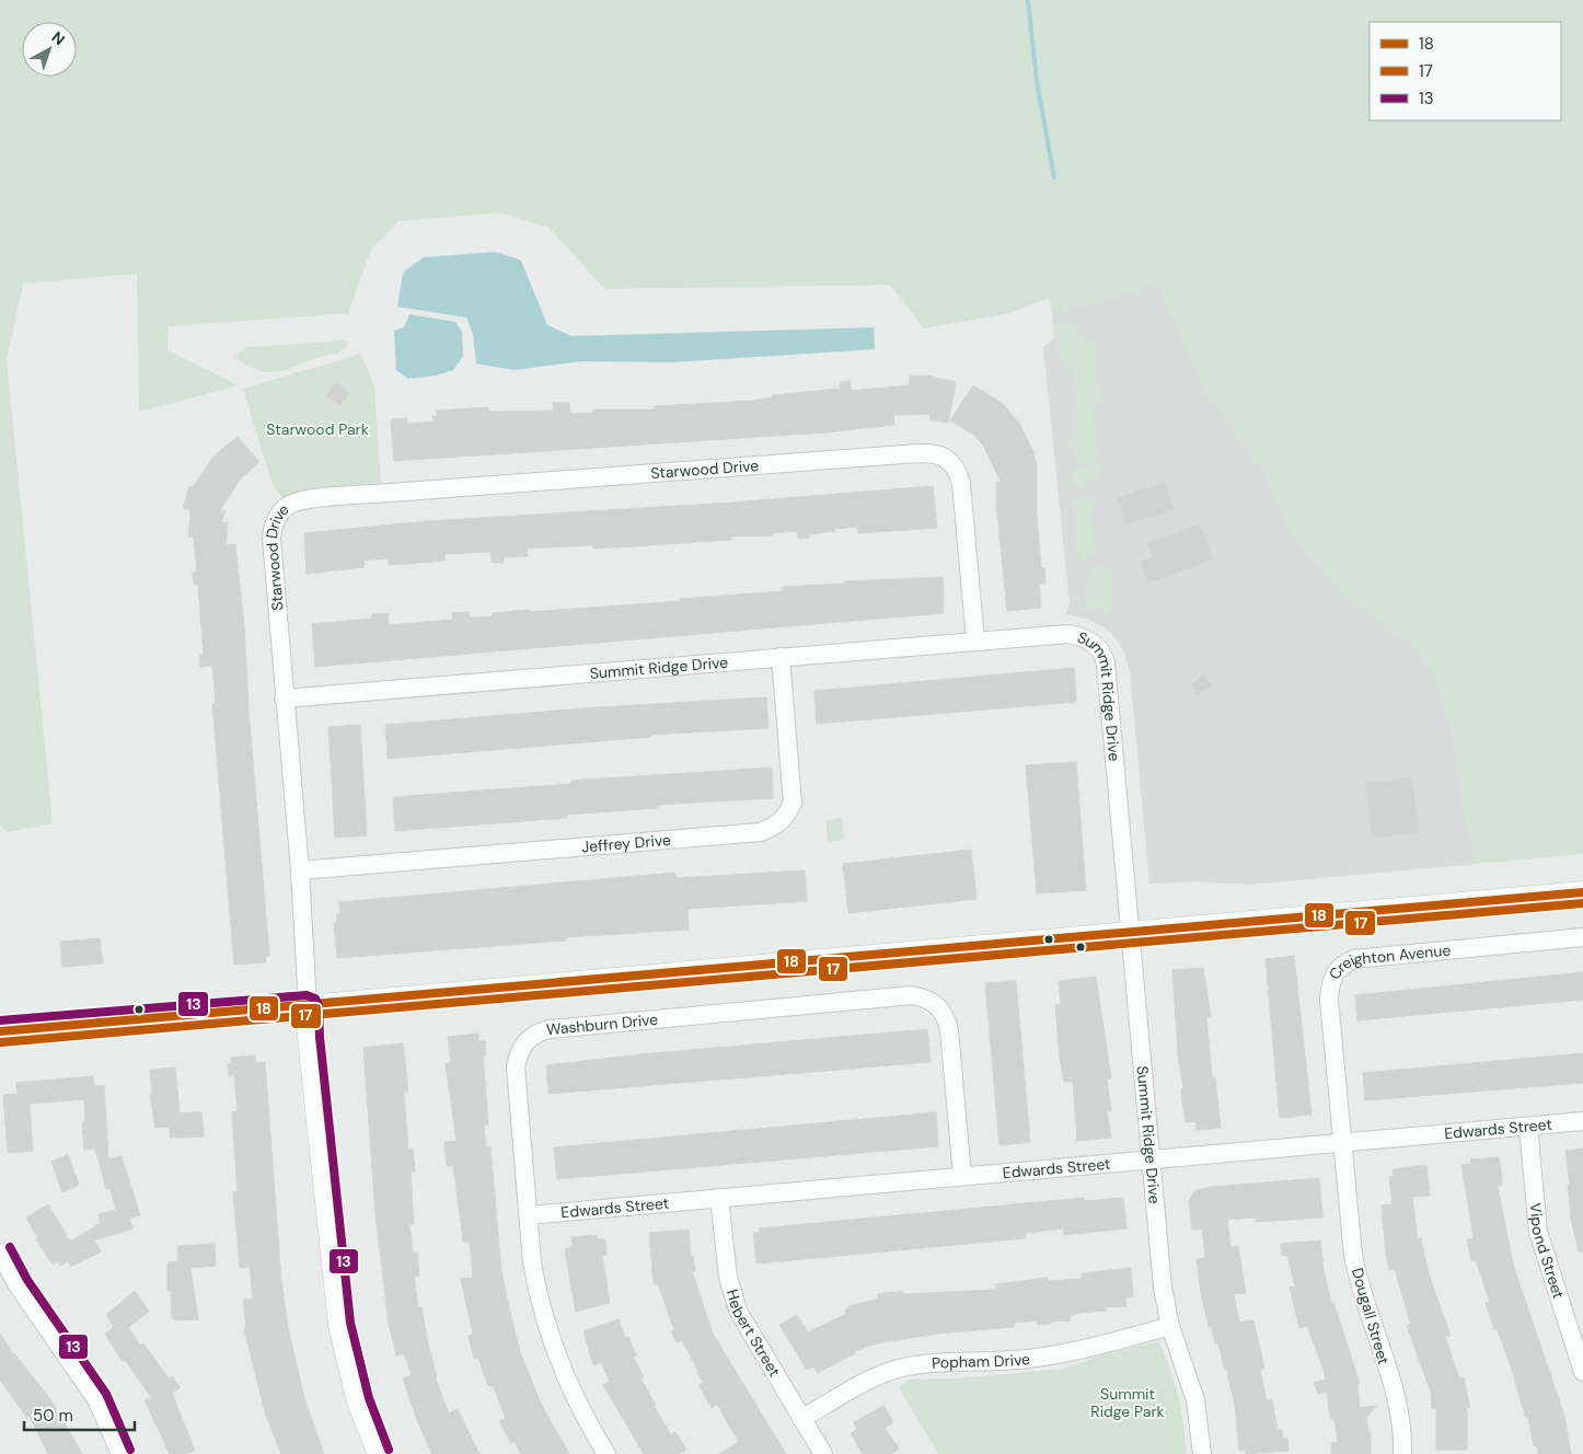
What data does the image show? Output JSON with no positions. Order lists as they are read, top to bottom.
{
  "streets": {
    "street": [
      "Starwood Drive",
      "Summit Ridge Drive",
      "Jeffrey Drive",
      "Creighton Avenue",
      "Washburn Drive",
      "Edwards Street",
      "Vipond Street",
      "Dougall Street",
      "Hebert Street",
      "Popham Drive"
    ]
  },
  "crossings": [
    ["Starwood Drive", "Summit Ridge Drive"],
    ["Starwood Drive", "Jeffrey Drive"],
    ["Summit Ridge Drive", "Jeffrey Drive"],
    ["Summit Ridge Drive", "Edwards Street"],
    ["Summit Ridge Drive", "Popham Drive"],
    ["Creighton Avenue", "Edwards Street"],
    ["Creighton Avenue", "Dougall Street"],
    ["Washburn Drive", "Edwards Street"],
    ["Edwards Street", "Vipond Street"],
    ["Edwards Street", "Dougall Street"],
    ["Edwards Street", "Hebert Street"],
    ["Hebert Street", "Popham Drive"]
  ],
  "parks": ["Starwood Park", "Summit Ridge Park"],
  "lines": ["transit line 18", "transit line 17", "transit line 13"],
  "legend": ["18", "17", "13"],
  "scale_bar": "50 m",
  "north": "top right"
}
